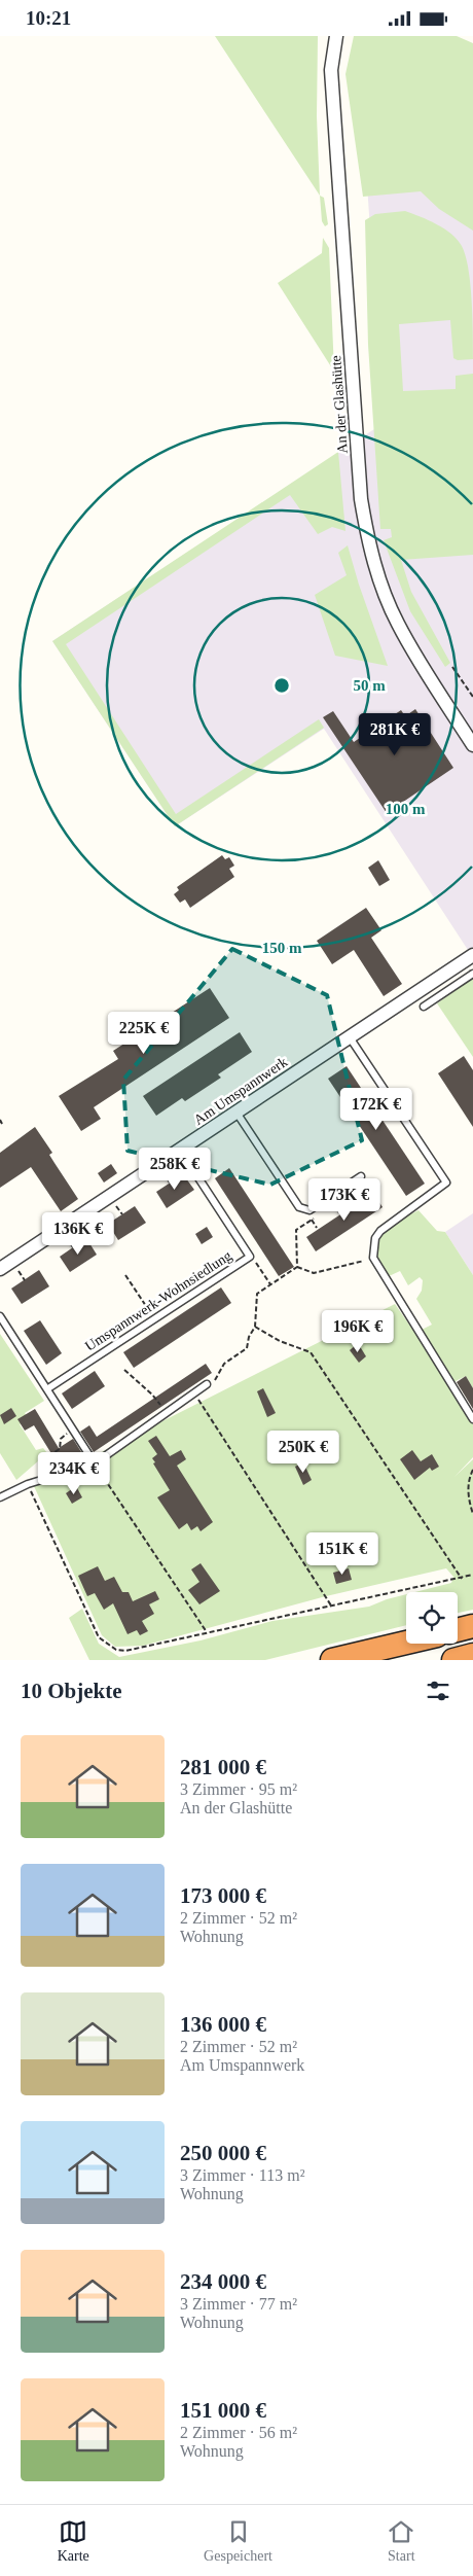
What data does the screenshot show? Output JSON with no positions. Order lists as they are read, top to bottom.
{
  "streets": {
    "street": ["An der Glashütte", "Am Umspannwerk"],
    "lane": ["Umspannwerk-Wohnsiedlung"]
  },
  "crossings": [
    ["Am Umspannwerk", "Umspannwerk-Wohnsiedlung"]
  ],
  "page": {
    "status": "10:21",
    "price": [
      "281K €",
      "225K €",
      "172K €",
      "258K €",
      "173K €",
      "136K €",
      "196K €",
      "250K €",
      "234K €",
      "151K €"
    ],
    "heading": "10 Objekte",
    "list": [
      {
        "name": "281 000 €",
        "note": "3 Zimmer · 95 m² · An der Glashütte"
      },
      {
        "name": "173 000 €",
        "note": "2 Zimmer · 52 m² · Wohnung"
      },
      {
        "name": "136 000 €",
        "note": "2 Zimmer · 52 m² · Am Umspannwerk"
      },
      {
        "name": "250 000 €",
        "note": "3 Zimmer · 113 m² · Wohnung"
      },
      {
        "name": "234 000 €",
        "note": "3 Zimmer · 77 m² · Wohnung"
      },
      {
        "name": "151 000 €",
        "note": "2 Zimmer · 56 m² · Wohnung"
      }
    ],
    "tabs": ["Karte", "Gespeichert", "Start"]
  },
  "rings": ["50 m", "100 m", "150 m"]
}
